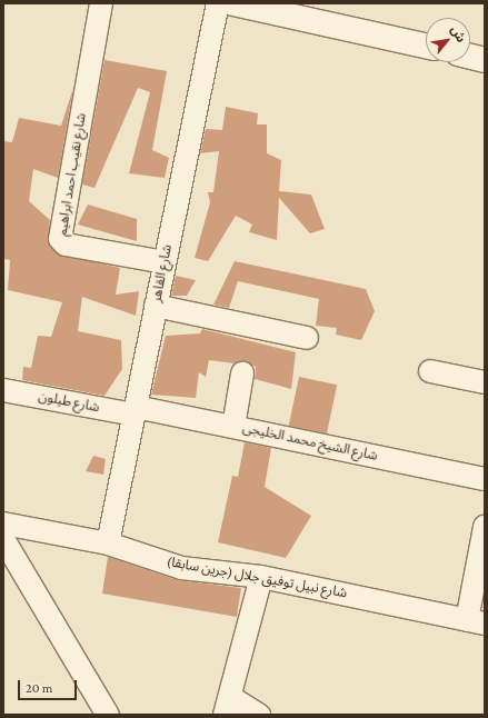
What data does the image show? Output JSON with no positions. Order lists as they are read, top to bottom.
{
  "streets": {
    "street": [
      "شارع نقيب احمد ابراهيم",
      "شارع القاهر",
      "شارع طيلون",
      "شارع الشيخ محمد الخليجى",
      "شارع نبيل توفيق جلال (جرين سابقا)"
    ]
  },
  "crossings": [
    ["شارع نقيب احمد ابراهيم", "شارع القاهر"],
    ["شارع القاهر", "شارع طيلون"],
    ["شارع القاهر", "شارع الشيخ محمد الخليجى"],
    ["شارع القاهر", "شارع نبيل توفيق جلال (جرين سابقا)"],
    ["شارع طيلون", "شارع الشيخ محمد الخليجى"]
  ],
  "scale_bar": "20 m",
  "north": "top right"
}
